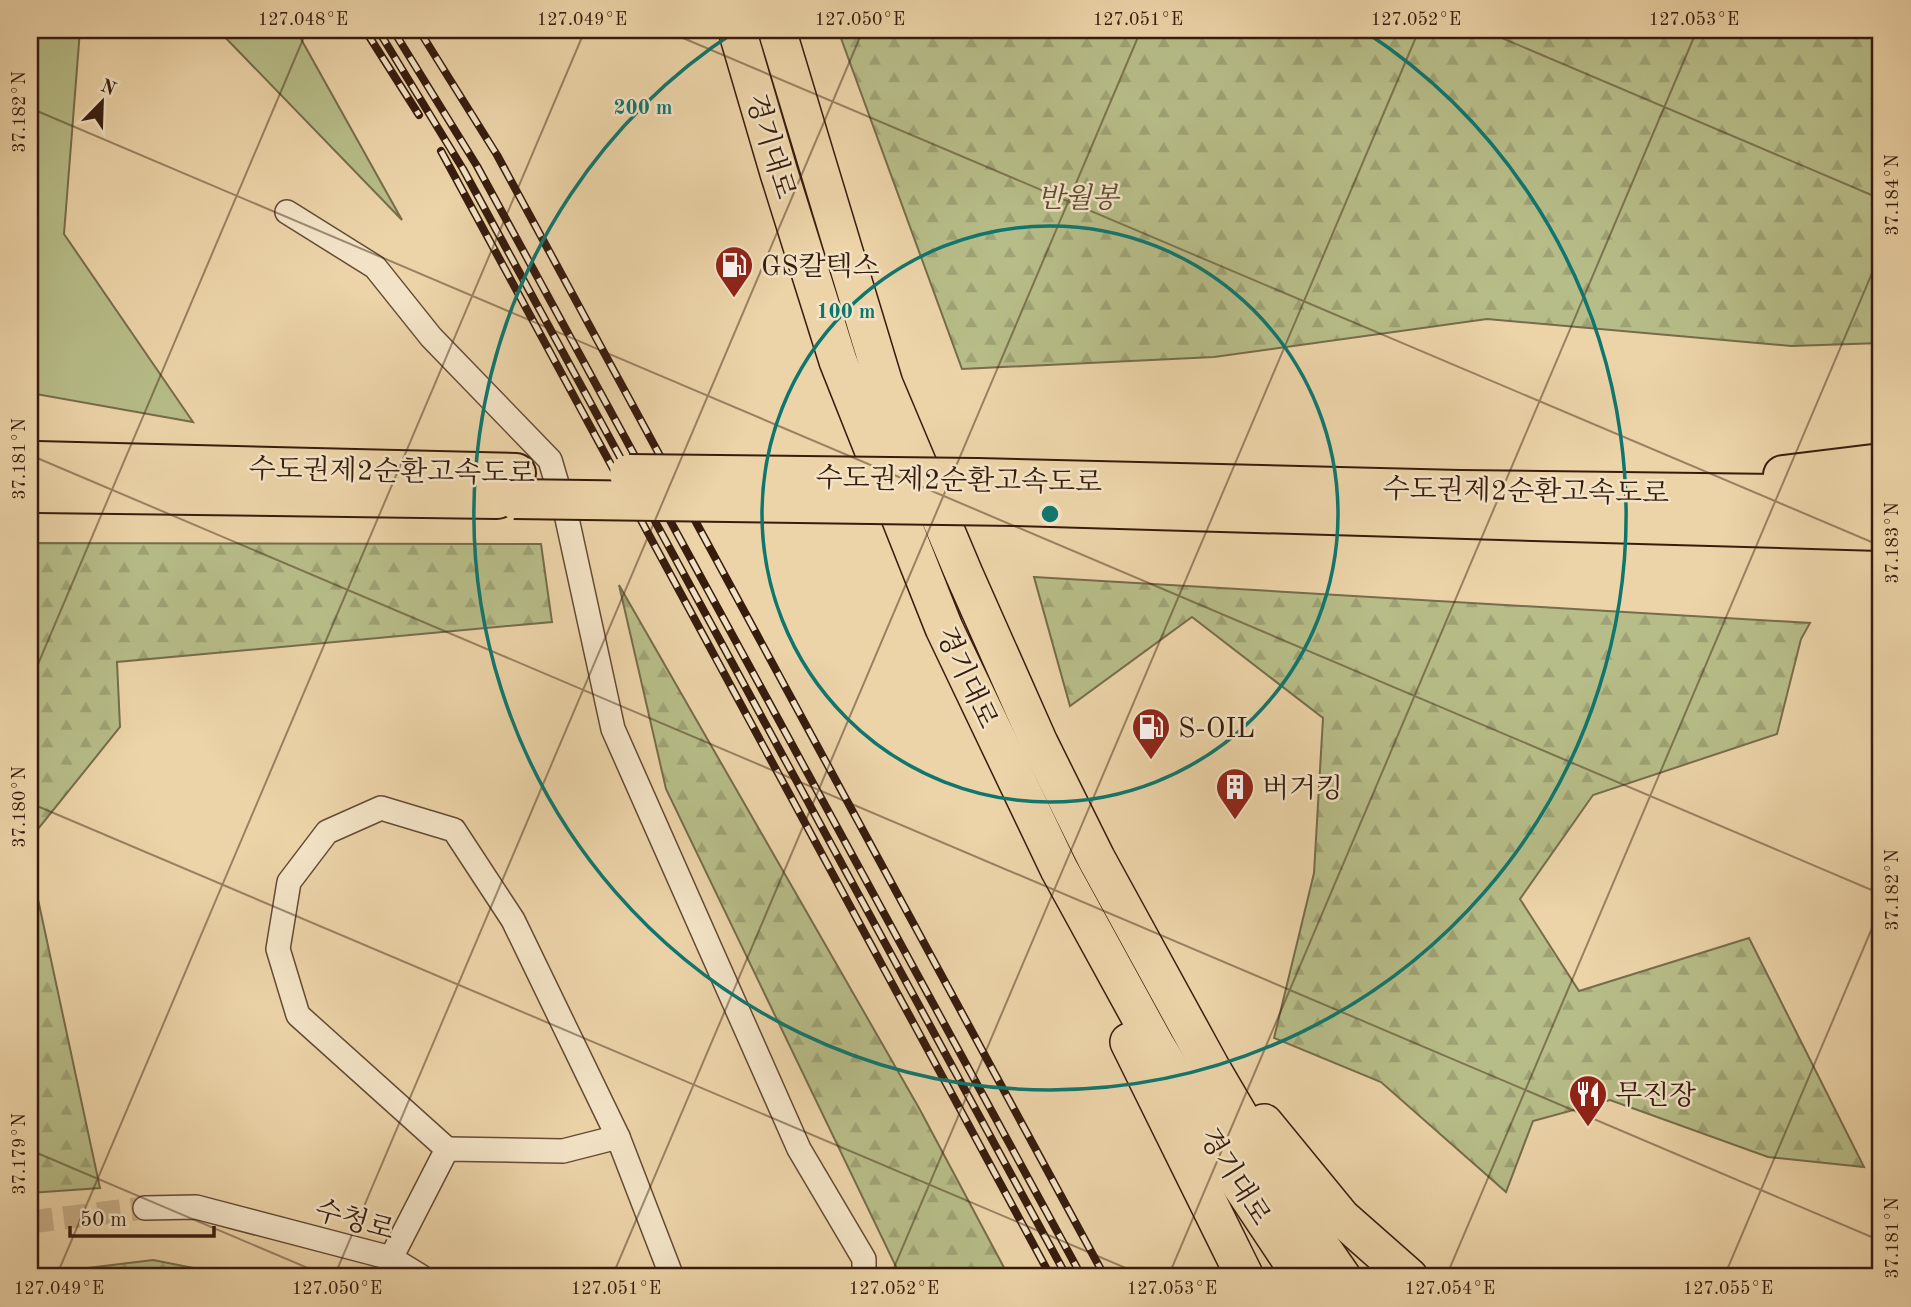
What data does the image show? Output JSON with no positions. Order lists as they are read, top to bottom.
{
  "streets": {
    "highway": ["수도권제2순환고속도로"],
    "main road": ["경기대로"],
    "street": ["수청로"]
  },
  "parks": ["반월봉"],
  "places": {
    "fuel station": ["GS칼텍스", "S-OIL"],
    "building": ["버거킹"],
    "restaurant": ["무진장"]
  },
  "scale_bar": "50 m",
  "north": "top right",
  "coordinates": [
    "127.048°E",
    "127.049°E",
    "127.050°E",
    "127.051°E",
    "127.052°E",
    "127.053°E",
    "37.182°N",
    "37.184°N",
    "37.181°N",
    "37.183°N",
    "37.180°N",
    "37.179°N",
    "127.054°E",
    "127.055°E"
  ],
  "rings": ["200 m", "100 m"]
}
